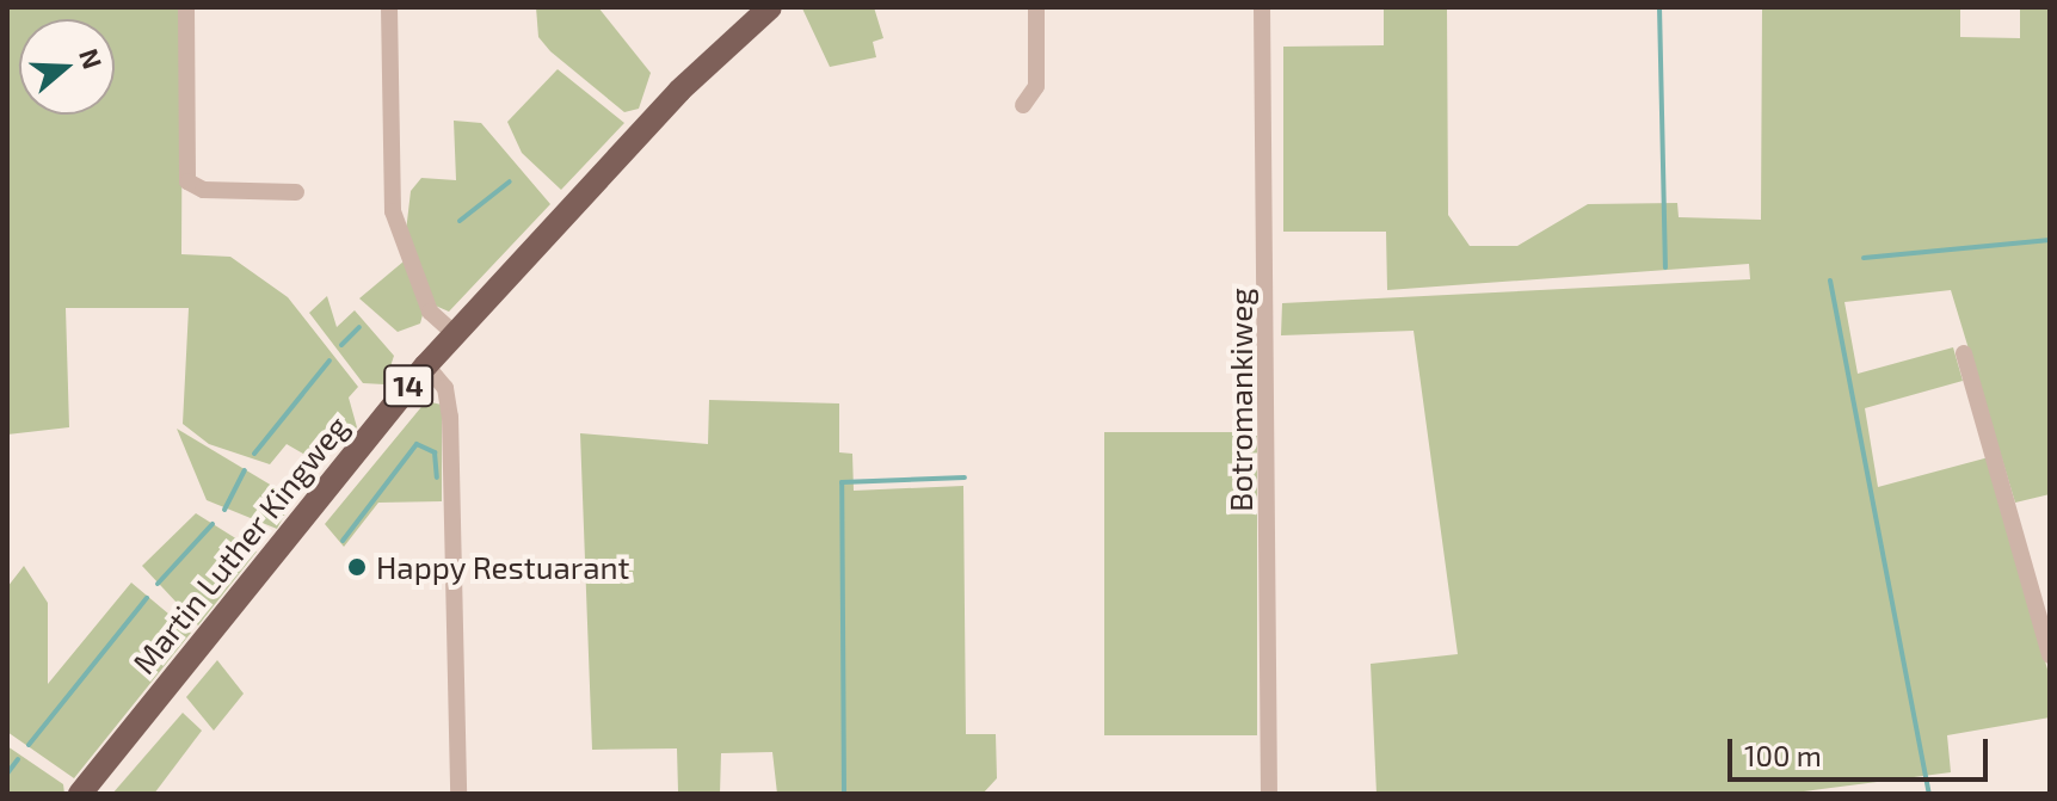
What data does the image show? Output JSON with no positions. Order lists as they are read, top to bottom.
{
  "streets": {
    "main road": ["14", "Martin Luther Kingweg"],
    "street": ["Botromankiweg"]
  },
  "places": ["Happy Restuarant"],
  "scale_bar": "100 m",
  "north": "right"
}
